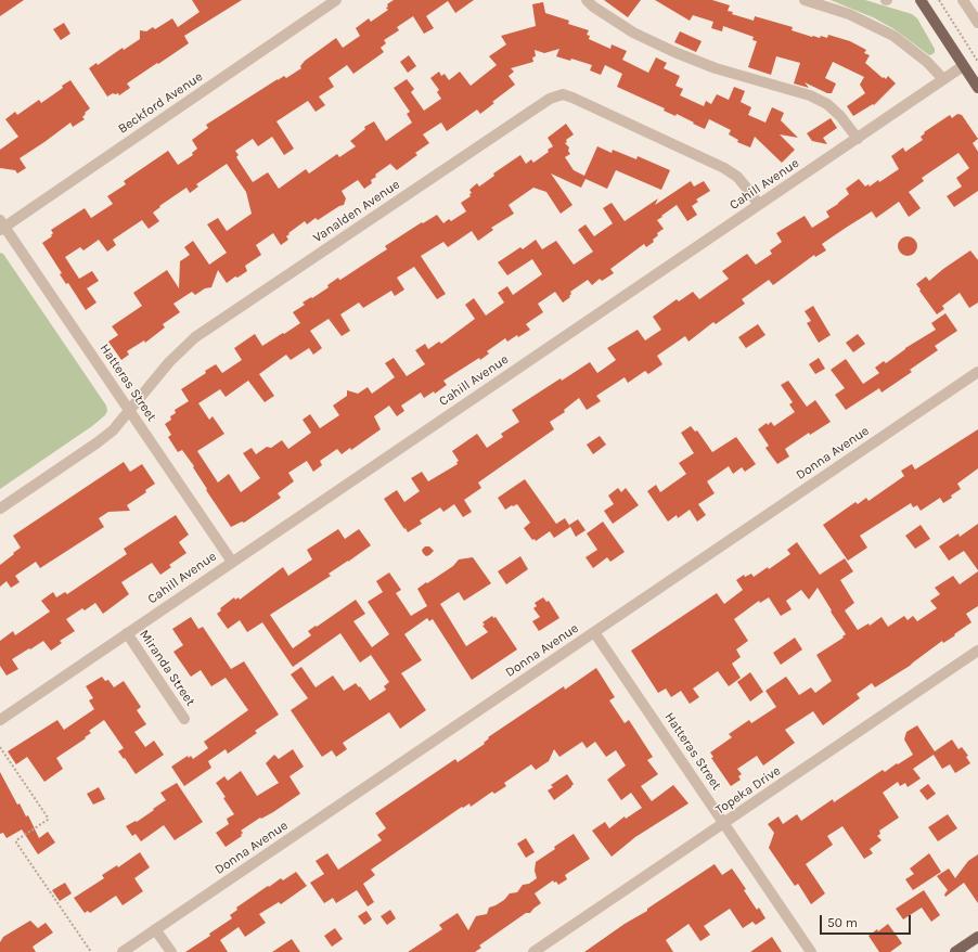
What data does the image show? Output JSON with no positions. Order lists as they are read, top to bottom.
{
  "streets": {
    "street": [
      "Beckford Avenue",
      "Cahill Avenue",
      "Vanalden Avenue",
      "Hatteras Street",
      "Donna Avenue",
      "Miranda Street",
      "Topeka Drive"
    ]
  },
  "crossings": [
    ["Beckford Avenue", "Hatteras Street"],
    ["Cahill Avenue", "Vanalden Avenue"],
    ["Cahill Avenue", "Hatteras Street"],
    ["Cahill Avenue", "Miranda Street"],
    ["Vanalden Avenue", "Hatteras Street"],
    ["Hatteras Street", "Donna Avenue"],
    ["Hatteras Street", "Topeka Drive"]
  ],
  "scale_bar": "50 m"
}
